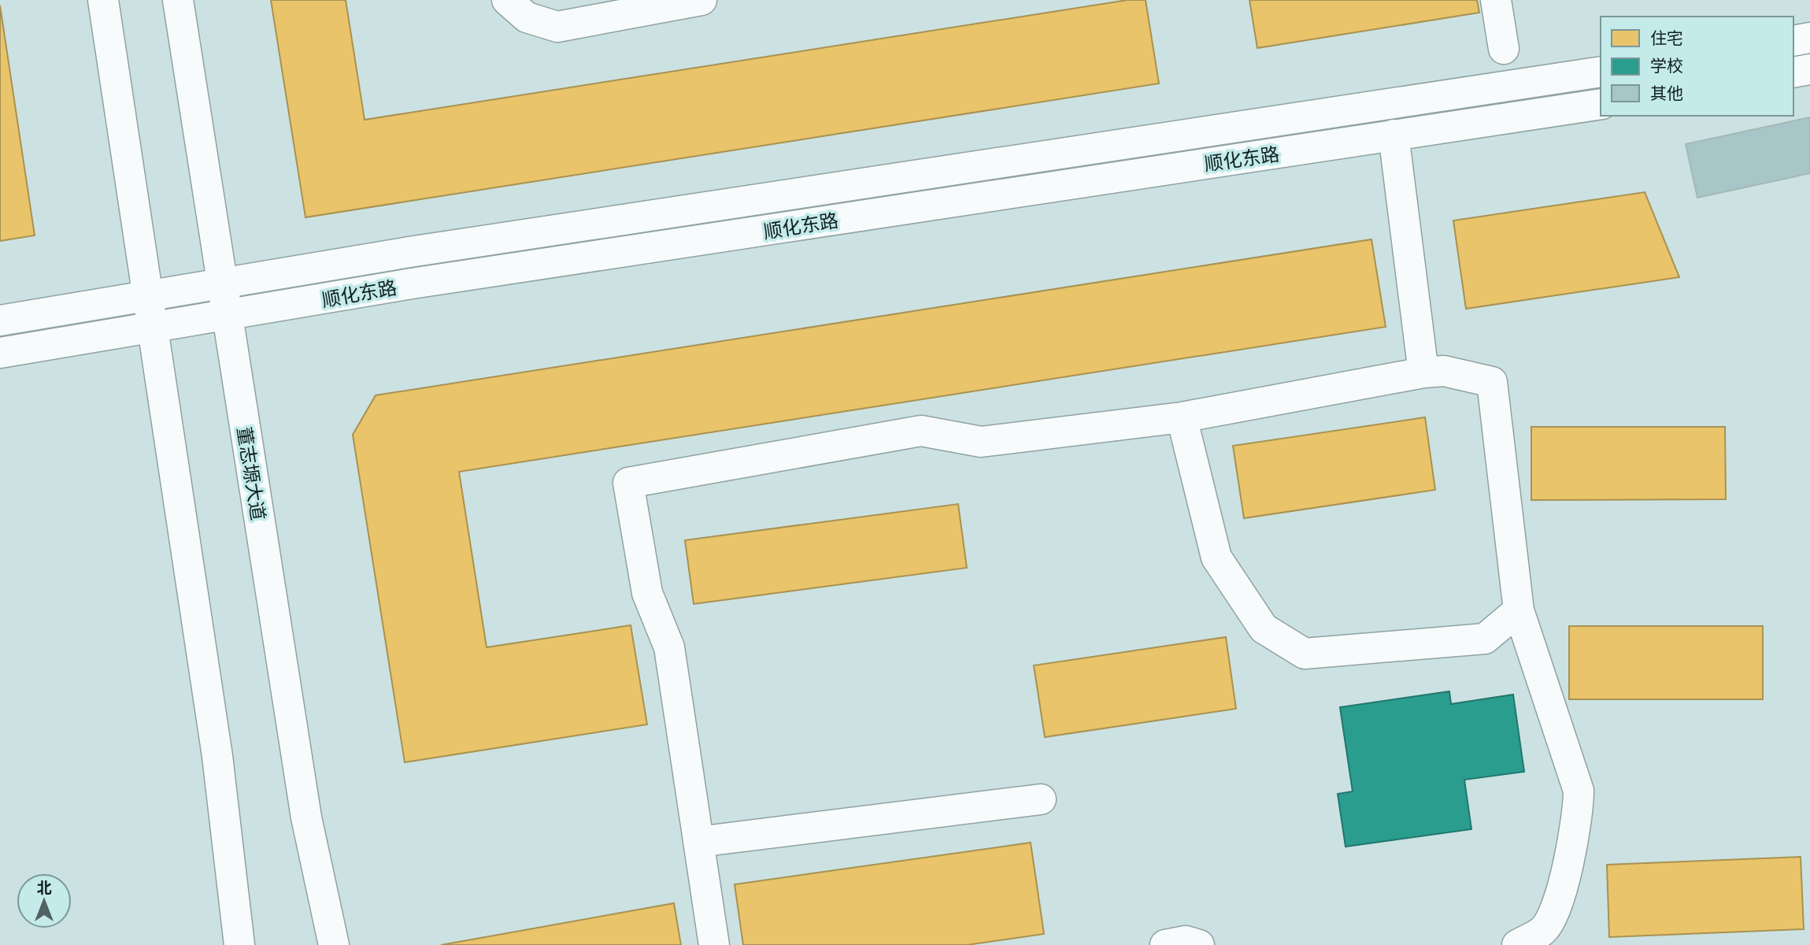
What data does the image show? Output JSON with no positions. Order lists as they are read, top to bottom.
{
  "streets": {
    "street": ["顺化东路", "董志塬大道"]
  },
  "crossings": [
    ["顺化东路", "董志塬大道"]
  ],
  "legend": ["住宅", "学校", "其他"],
  "north": "top"
}
